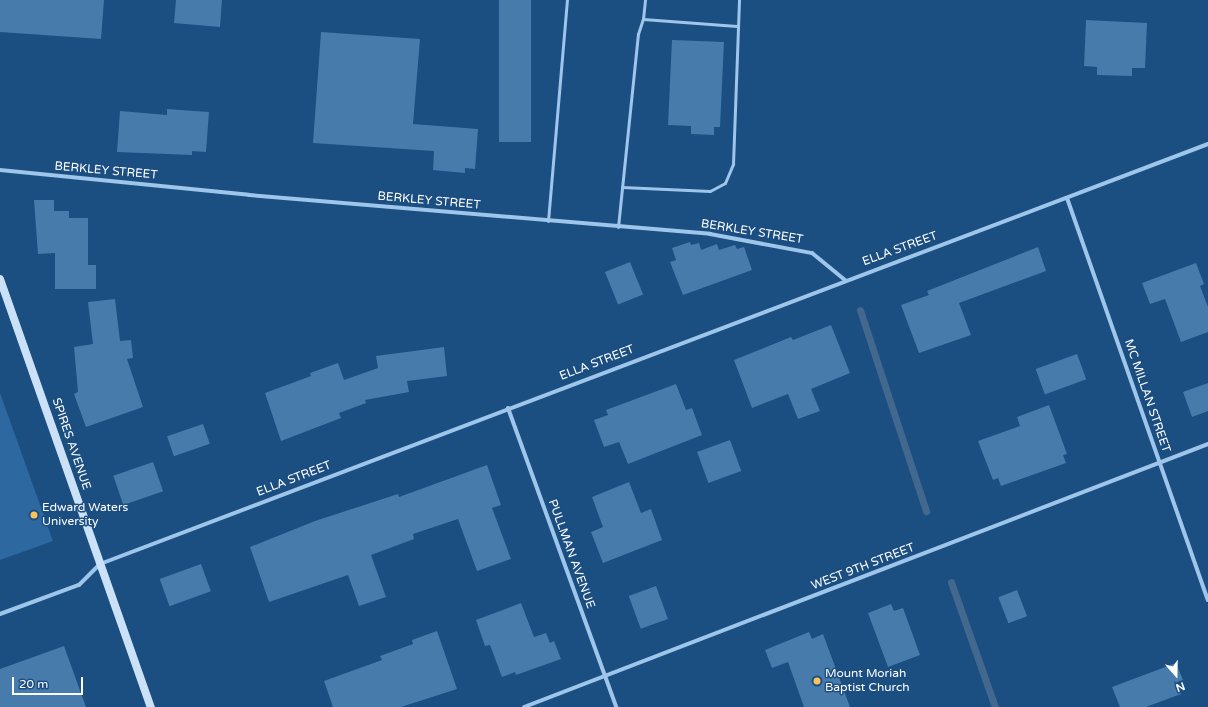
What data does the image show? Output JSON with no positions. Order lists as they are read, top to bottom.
{
  "streets": {
    "main road": ["SPIRES AVENUE"],
    "street": [
      "BERKLEY STREET",
      "ELLA STREET",
      "MC MILLAN STREET",
      "PULLMAN AVENUE",
      "WEST 9TH STREET"
    ]
  },
  "crossings": [
    ["BERKLEY STREET", "ELLA STREET"],
    ["ELLA STREET", "MC MILLAN STREET"],
    ["ELLA STREET", "SPIRES AVENUE"],
    ["ELLA STREET", "PULLMAN AVENUE"],
    ["MC MILLAN STREET", "WEST 9TH STREET"],
    ["PULLMAN AVENUE", "WEST 9TH STREET"]
  ],
  "places": ["Edward Waters University", "Mount Moriah Baptist Church"],
  "scale_bar": "20 m",
  "north": "bottom"
}
